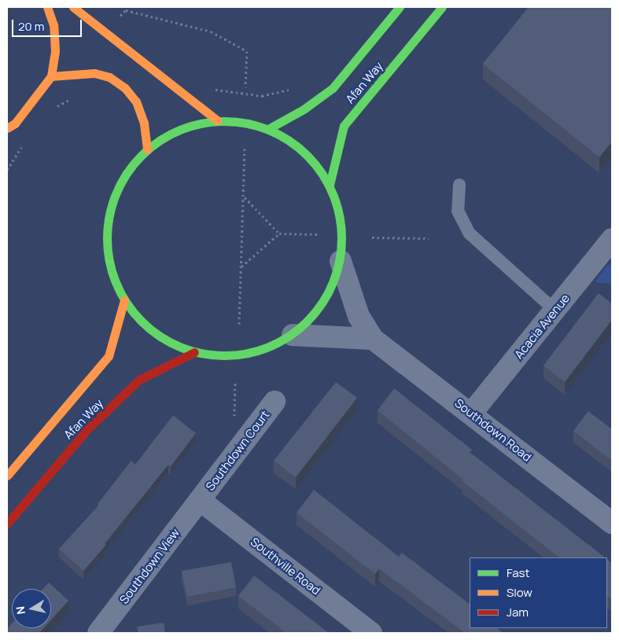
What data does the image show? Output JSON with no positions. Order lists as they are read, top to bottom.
{
  "streets": {
    "main road": ["Afan Way"],
    "street": [
      "Acacia Avenue",
      "Southdown Road",
      "Southdown Court",
      "Southdown View",
      "Southville Road"
    ]
  },
  "crossings": [
    ["Acacia Avenue", "Southdown Road"],
    ["Southdown Court", "Southdown View"],
    ["Southdown Court", "Southville Road"],
    ["Southdown View", "Southville Road"]
  ],
  "legend": ["Fast", "Slow", "Jam"],
  "scale_bar": "20 m",
  "north": "left"
}
